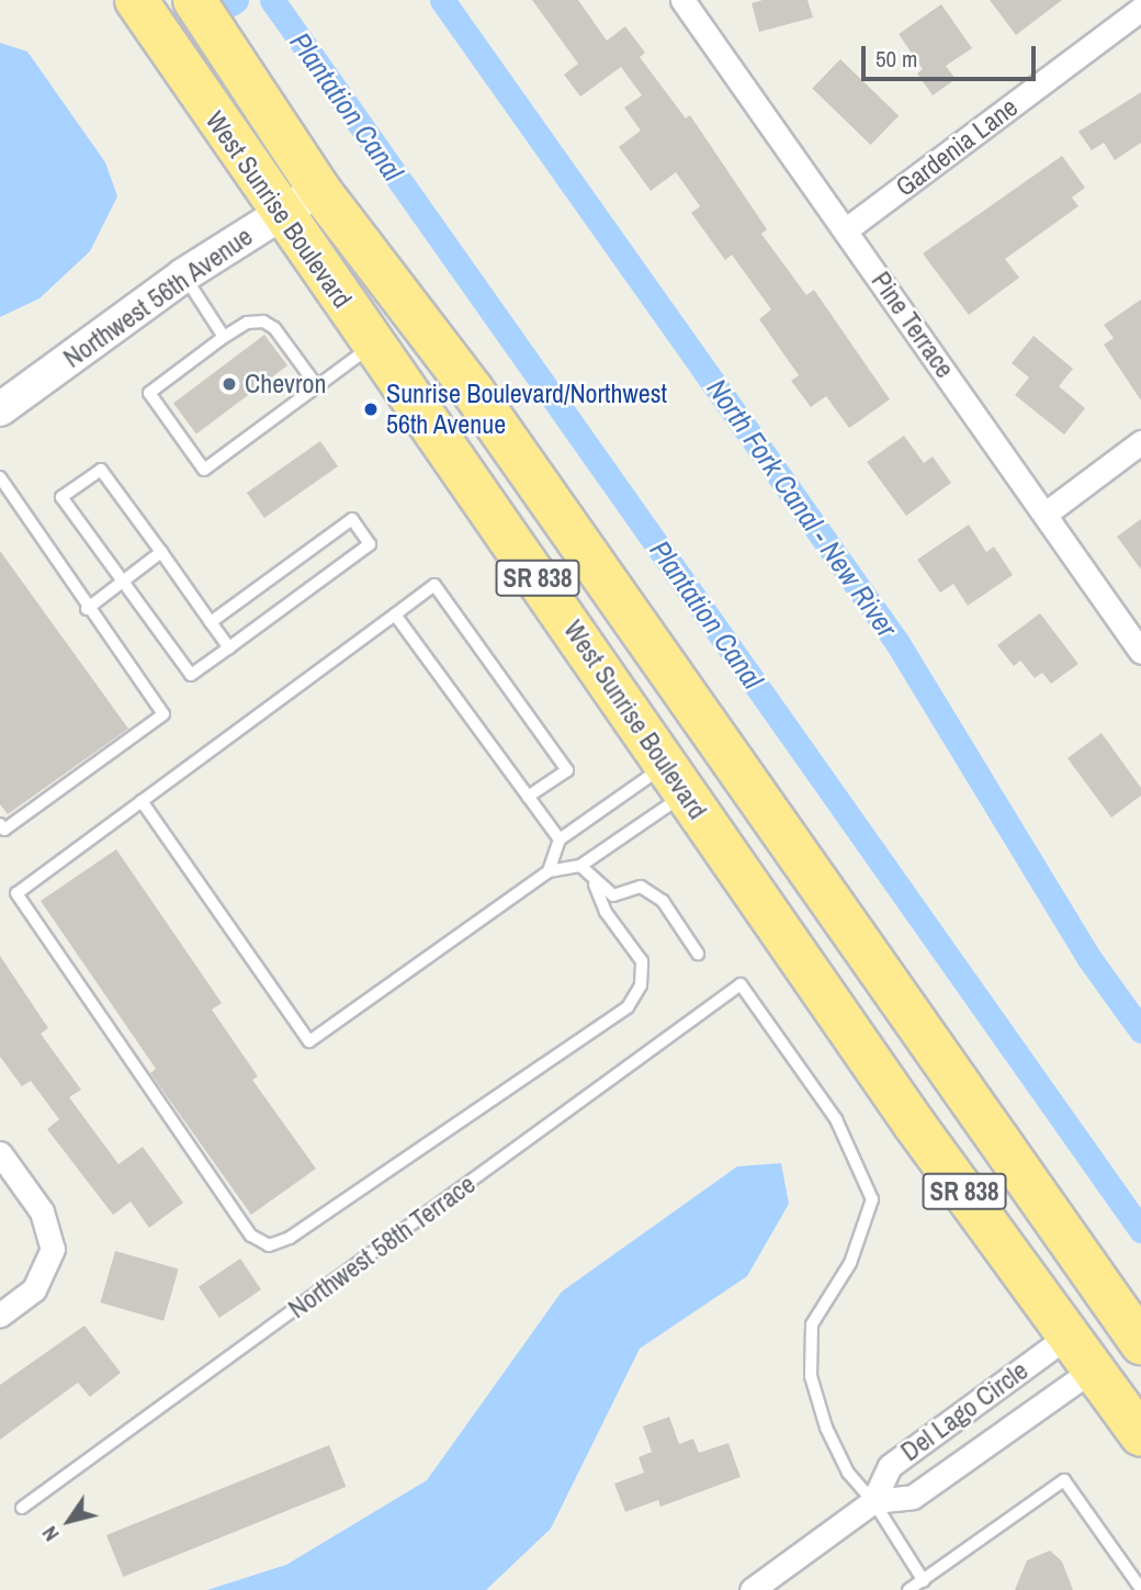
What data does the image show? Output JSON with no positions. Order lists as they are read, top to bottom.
{
  "streets": {
    "highway": ["West Sunrise Boulevard", "SR 838"],
    "street": [
      "Gardenia Lane",
      "Northwest 56th Avenue",
      "Pine Terrace",
      "Del Lago Circle"
    ],
    "lane": ["Northwest 58th Terrace"]
  },
  "crossings": [
    ["Gardenia Lane", "Pine Terrace"],
    ["West Sunrise Boulevard", "Northwest 56th Avenue"],
    ["West Sunrise Boulevard", "Del Lago Circle"],
    ["Northwest 58th Terrace", "Del Lago Circle"]
  ],
  "water": ["Plantation Canal", "North Fork Canal - New River"],
  "places": ["Chevron", "Sunrise Boulevard/Northwest 56th Avenue"],
  "scale_bar": "50 m",
  "north": "bottom left"
}
